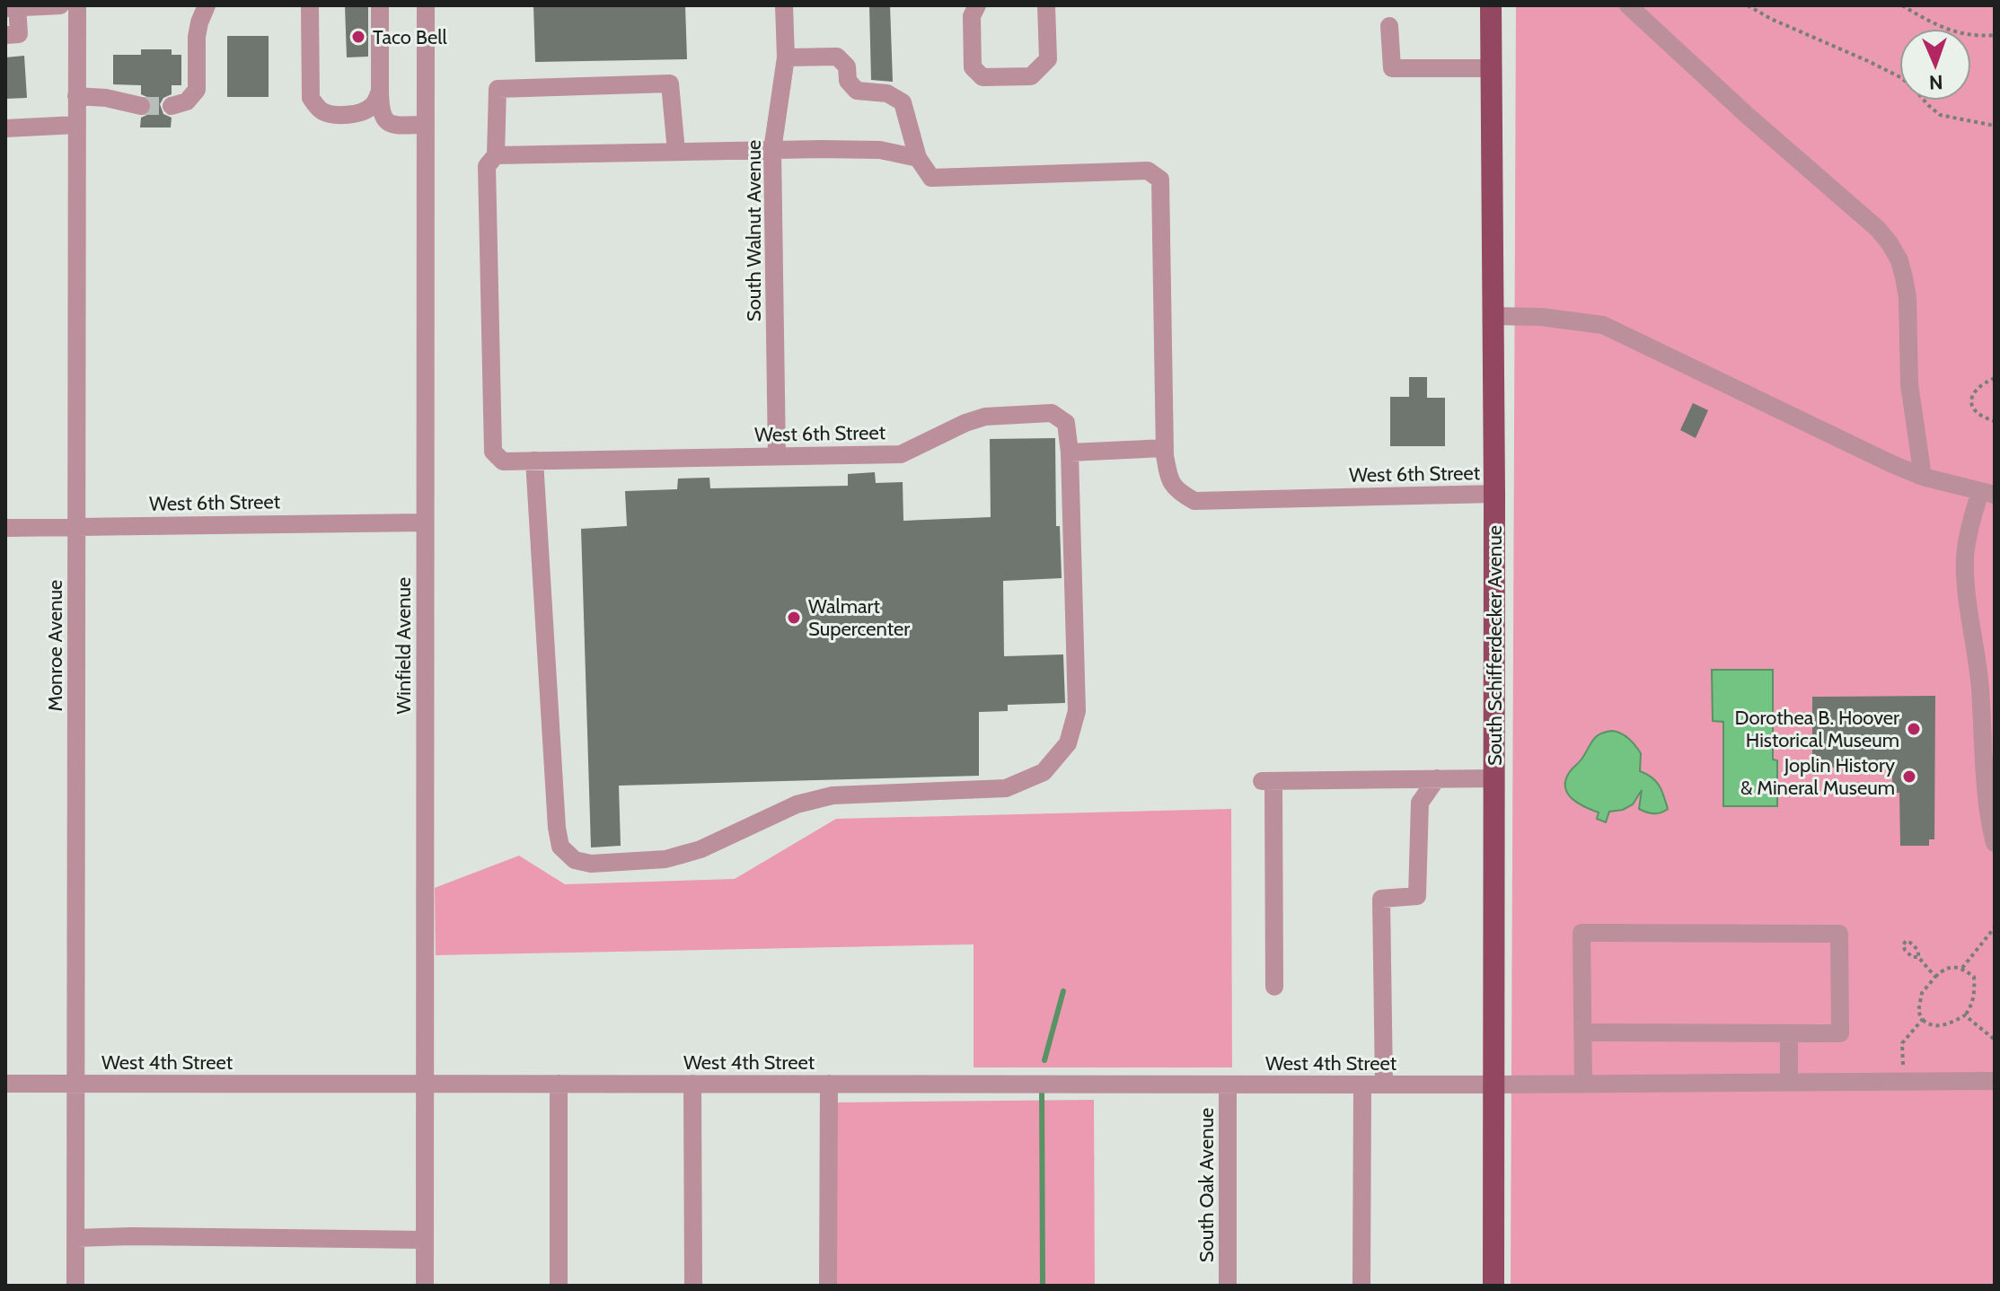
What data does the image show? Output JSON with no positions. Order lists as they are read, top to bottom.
{
  "streets": {
    "main road": ["South Schifferdecker Avenue"],
    "street": [
      "South Walnut Avenue",
      "West 6th Street",
      "Monroe Avenue",
      "Winfield Avenue",
      "West 4th Street",
      "South Oak Avenue"
    ]
  },
  "crossings": [
    ["South Walnut Avenue", "West 6th Street"],
    ["West 6th Street", "Monroe Avenue"],
    ["West 6th Street", "Winfield Avenue"],
    ["West 6th Street", "South Schifferdecker Avenue"],
    ["Monroe Avenue", "West 4th Street"],
    ["Winfield Avenue", "West 4th Street"],
    ["South Schifferdecker Avenue", "West 4th Street"],
    ["West 4th Street", "South Oak Avenue"]
  ],
  "places": [
    "Taco Bell",
    "Walmart Supercenter",
    "Dorothea B. Hoover Historical Museum",
    "Joplin History & Mineral Museum"
  ],
  "north": "bottom"
}
